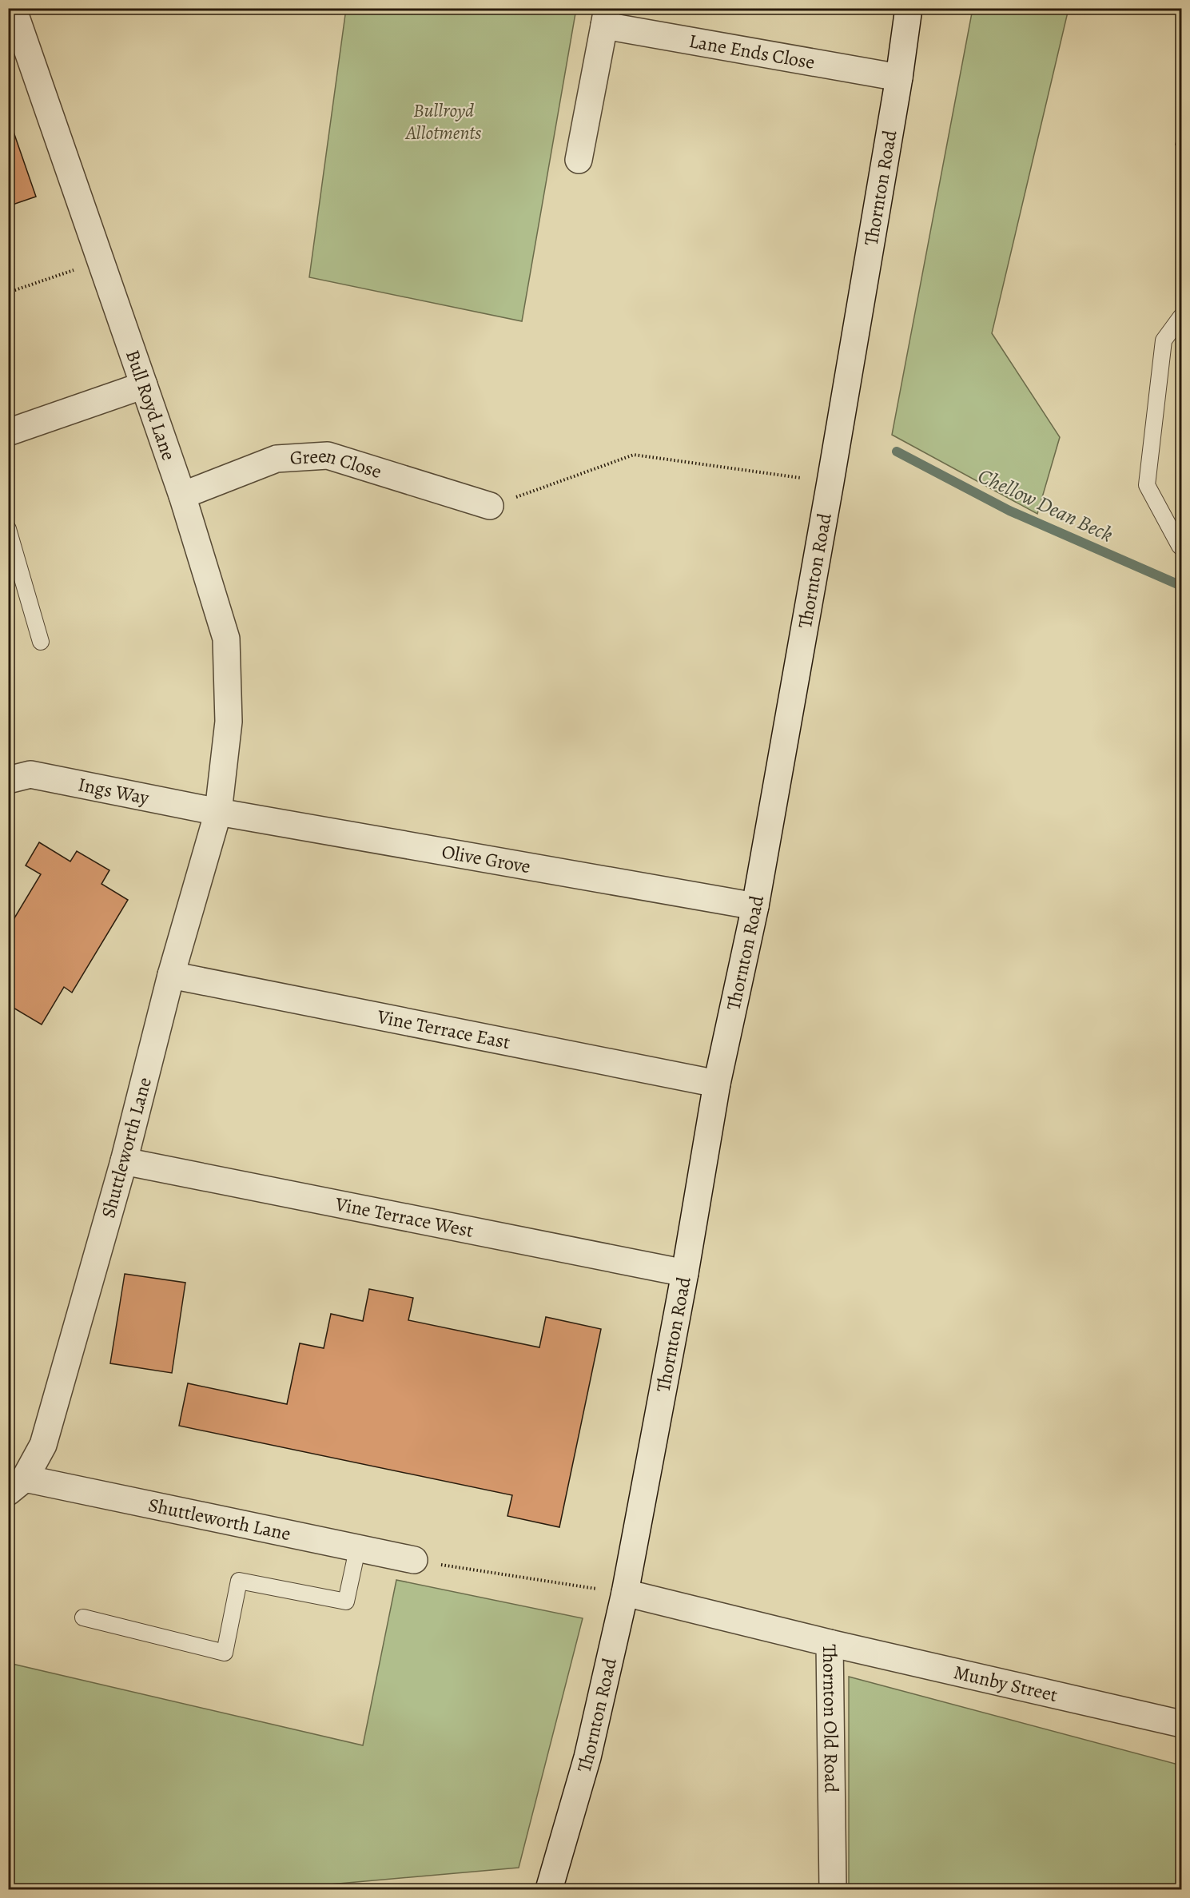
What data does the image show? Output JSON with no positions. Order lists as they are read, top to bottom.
{
  "streets": {
    "street": [
      "Lane Ends Close",
      "Thornton Road",
      "Bull Royd Lane",
      "Green Close",
      "Ings Way",
      "Olive Grove",
      "Vine Terrace East",
      "Shuttleworth Lane",
      "Vine Terrace West",
      "Munby Street",
      "Thornton Old Road"
    ]
  },
  "crossings": [
    ["Lane Ends Close", "Thornton Road"],
    ["Thornton Road", "Olive Grove"],
    ["Thornton Road", "Vine Terrace East"],
    ["Thornton Road", "Vine Terrace West"],
    ["Thornton Road", "Thornton Old Road"],
    ["Bull Royd Lane", "Green Close"],
    ["Bull Royd Lane", "Ings Way"],
    ["Bull Royd Lane", "Olive Grove"],
    ["Bull Royd Lane", "Shuttleworth Lane"],
    ["Ings Way", "Olive Grove"],
    ["Ings Way", "Shuttleworth Lane"],
    ["Olive Grove", "Shuttleworth Lane"],
    ["Vine Terrace East", "Shuttleworth Lane"],
    ["Shuttleworth Lane", "Vine Terrace West"],
    ["Munby Street", "Thornton Old Road"]
  ],
  "water": ["Chellow Dean Beck"],
  "parks": ["Bullroyd Allotments"]
}
